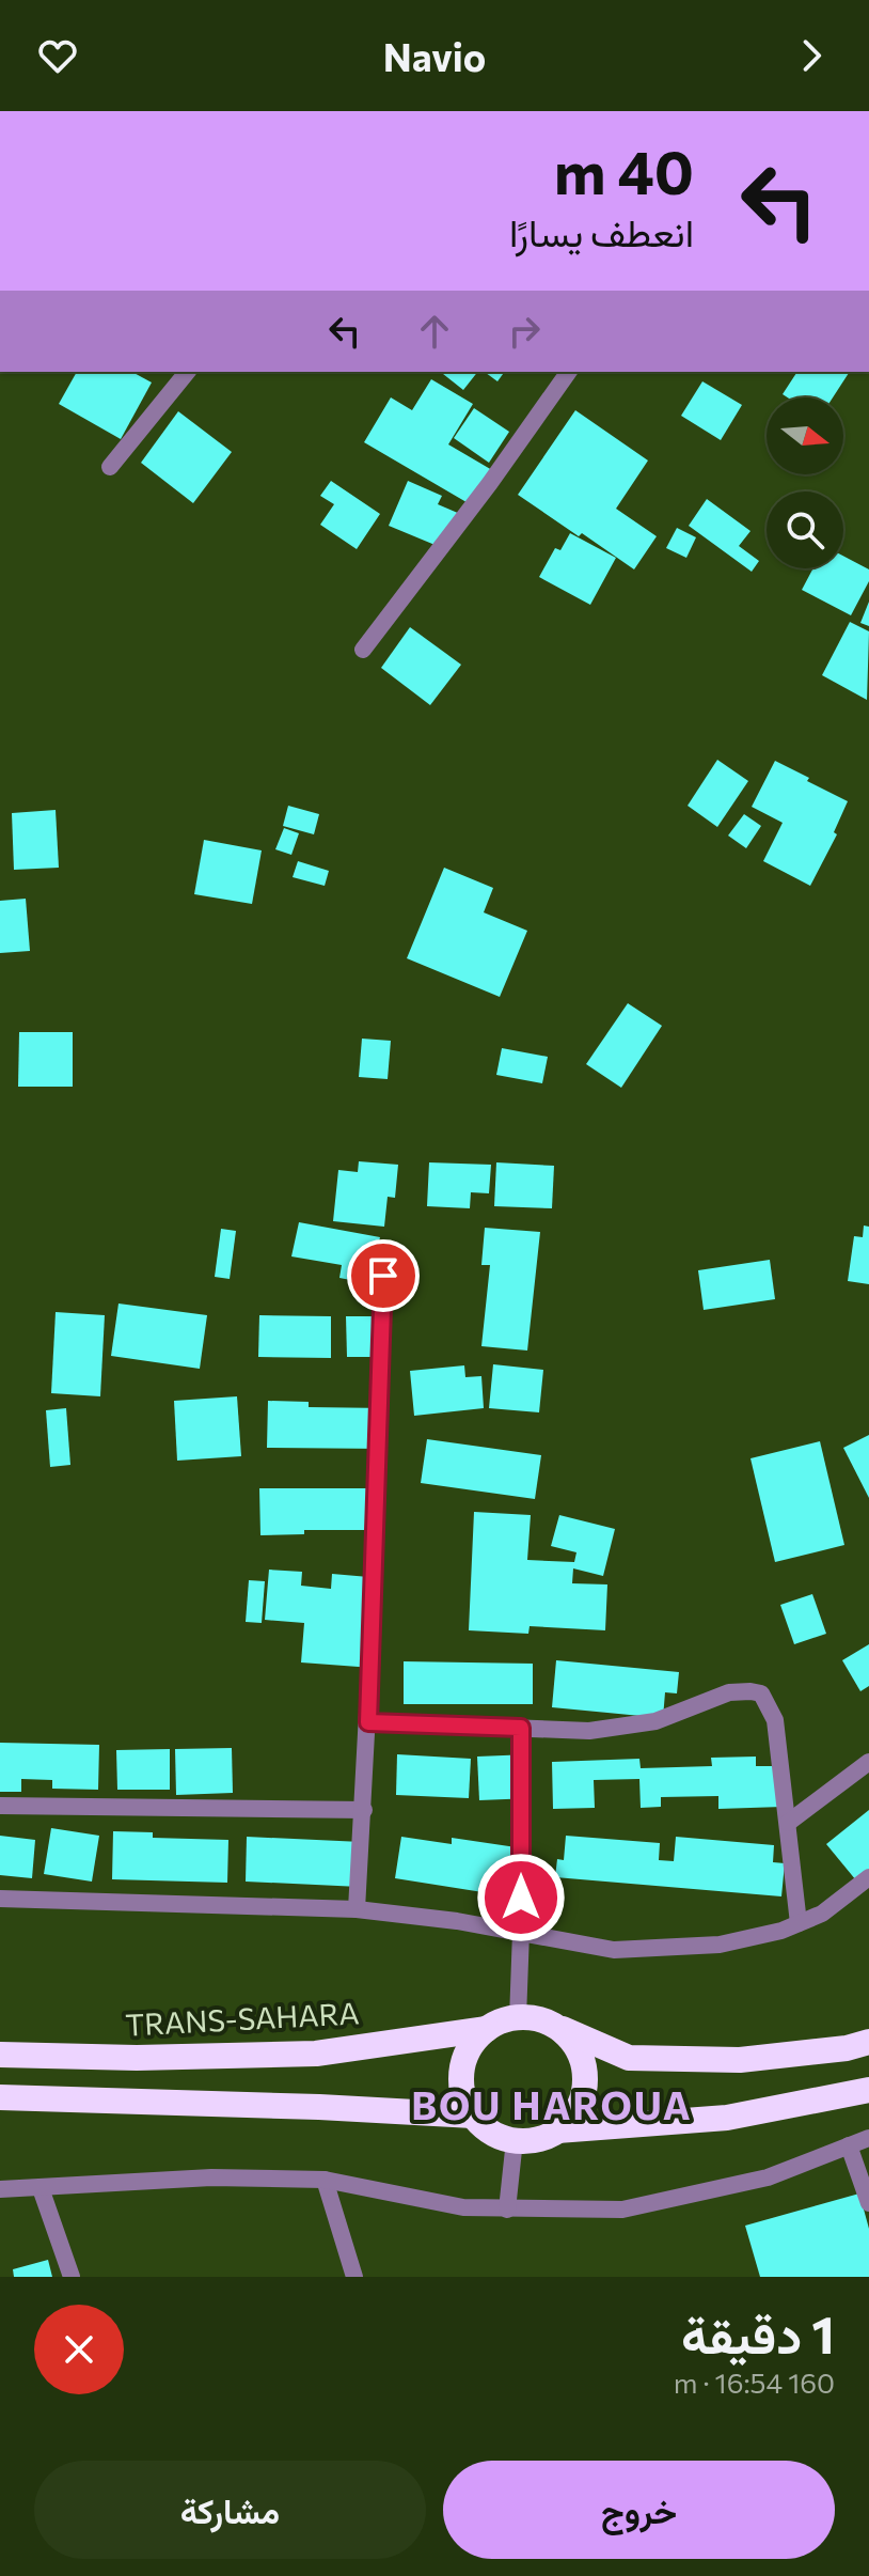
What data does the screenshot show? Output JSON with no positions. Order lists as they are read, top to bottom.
{
  "streets": {
    "highway": ["TRANS-SAHARA"]
  },
  "districts": ["BOU HAROUA"],
  "north": "right",
  "page": {
    "header": "Navio",
    "turn": ["40 m", "انعطف يسارًا"],
    "heading": ["1 دقيقة", "160 m · 16:54"],
    "buttons": ["خروج", "مشاركة"]
  }
}
